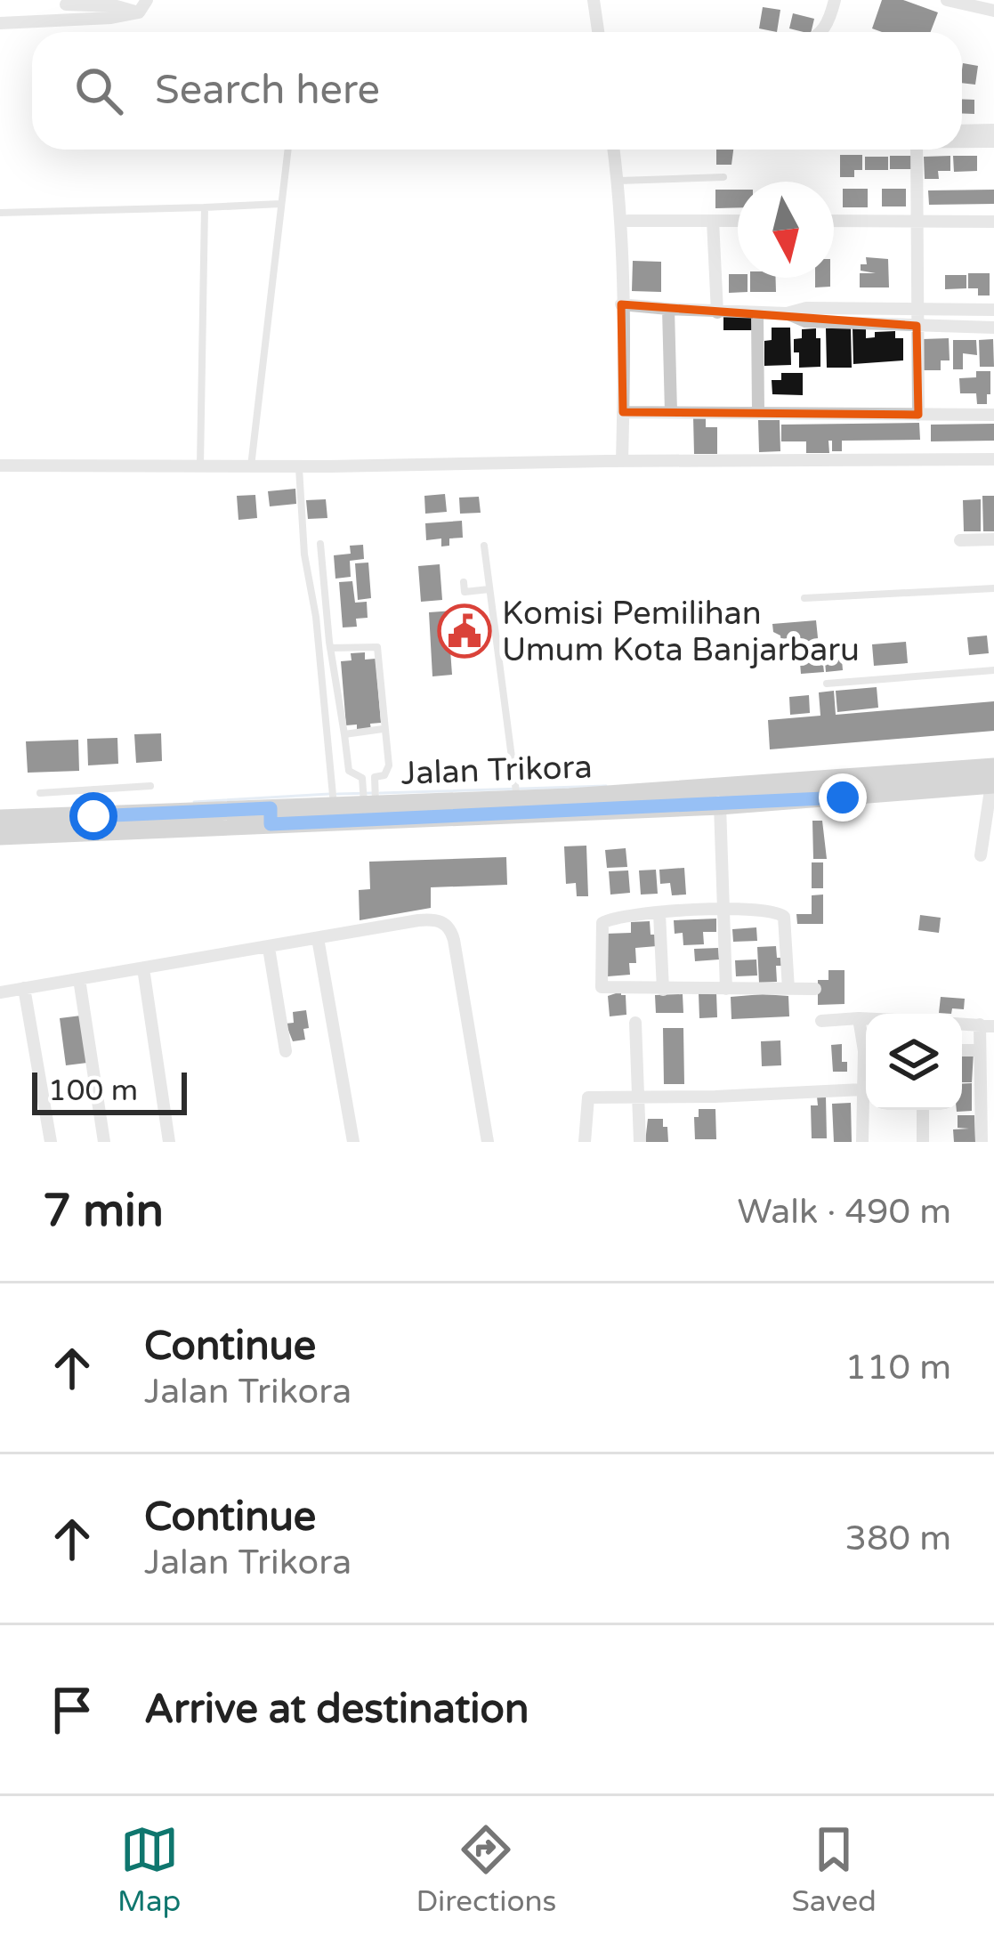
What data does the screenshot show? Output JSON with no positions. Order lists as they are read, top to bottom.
{
  "streets": {
    "main road": ["Jalan Trikora"]
  },
  "places": {
    "public building": ["Komisi Pemilihan Umum Kota Banjarbaru"]
  },
  "scale_bar": "100 m",
  "north": "bottom",
  "page": {
    "search": "Search here",
    "scale": "100 m",
    "heading": ["7 min", "Walk · 490 m"],
    "list": [
      ["Continue", "Jalan Trikora", "110 m"],
      ["Continue", "Jalan Trikora", "380 m"],
      "Arrive at destination"
    ],
    "nav": ["Map", "Directions", "Saved"]
  }
}
